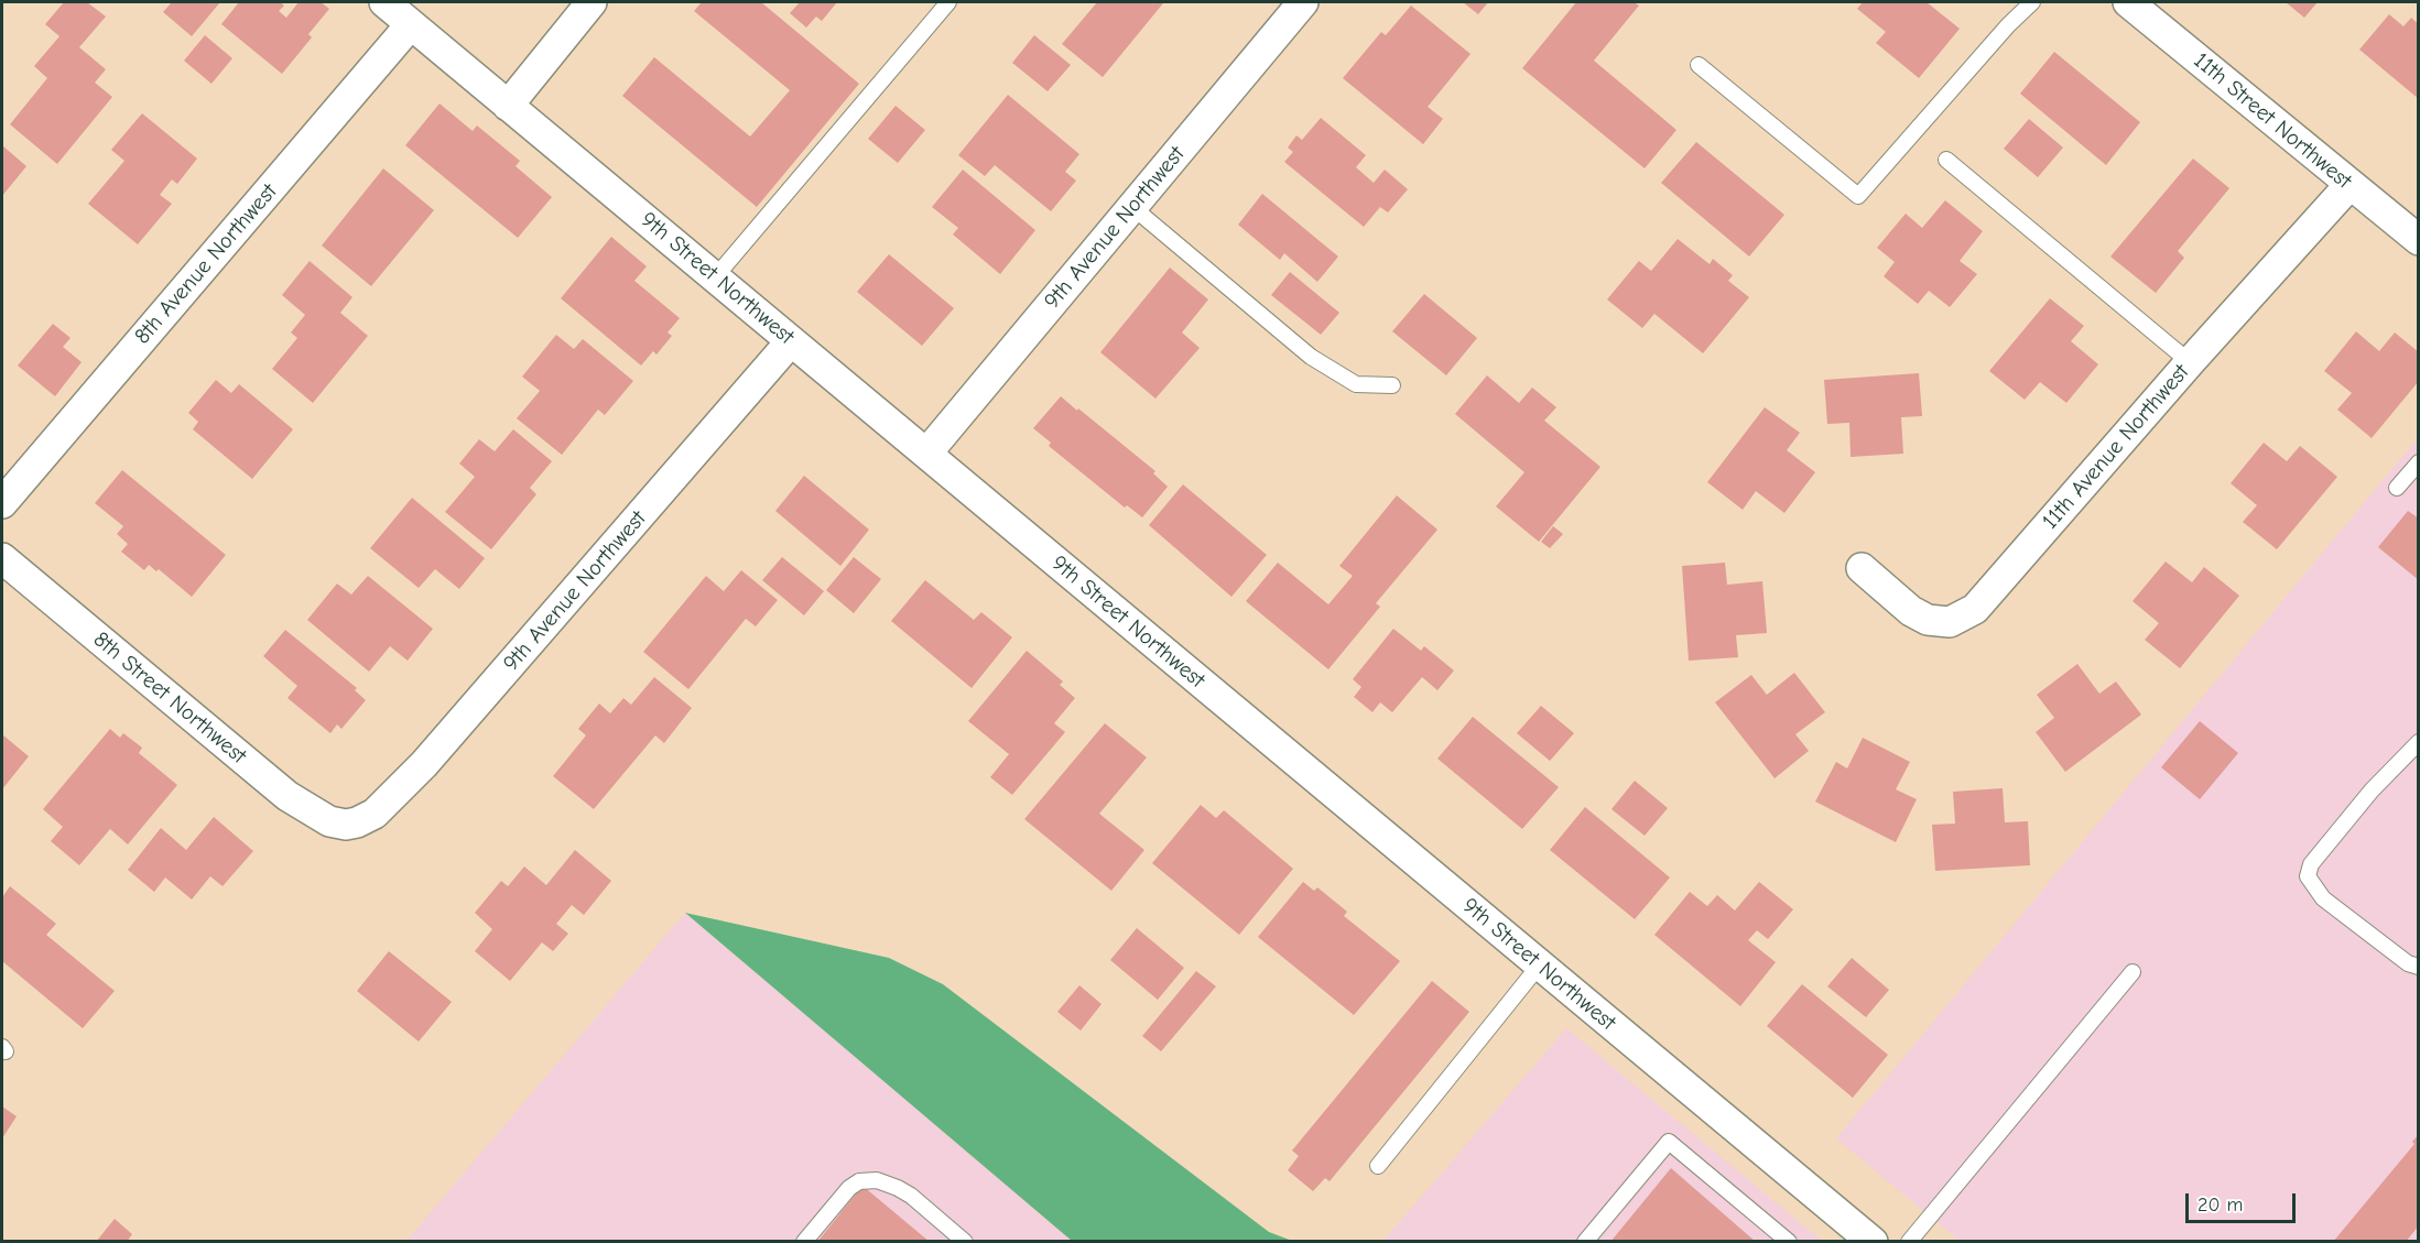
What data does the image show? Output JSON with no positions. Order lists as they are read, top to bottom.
{
  "streets": {
    "street": [
      "11th Street Northwest",
      "9th Avenue Northwest",
      "8th Avenue Northwest",
      "9th Street Northwest",
      "11th Avenue Northwest",
      "8th Street Northwest"
    ]
  },
  "crossings": [
    ["11th Street Northwest", "11th Avenue Northwest"],
    ["9th Avenue Northwest", "9th Street Northwest"],
    ["9th Avenue Northwest", "8th Street Northwest"],
    ["8th Avenue Northwest", "9th Street Northwest"]
  ],
  "scale_bar": "20 m"
}
